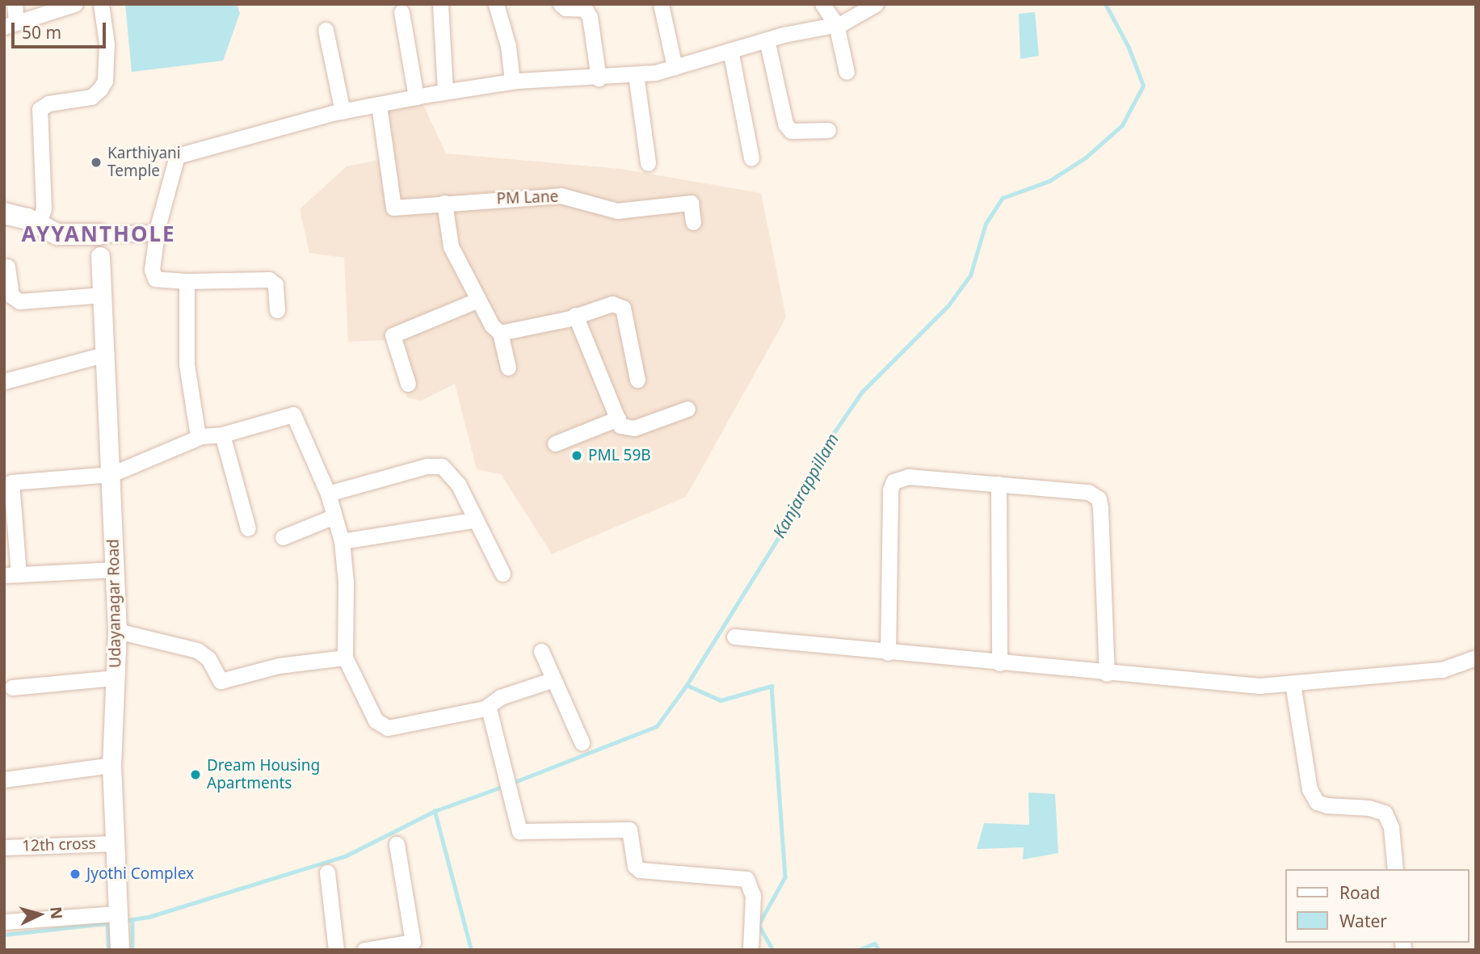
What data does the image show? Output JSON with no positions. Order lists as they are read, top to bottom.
{
  "streets": {
    "street": ["PM Lane", "Udayanagar Road", "12th cross"]
  },
  "crossings": [
    ["Udayanagar Road", "12th cross"]
  ],
  "districts": ["AYYANTHOLE"],
  "water": ["Kanjarappillam"],
  "places": [
    "Karthiyani Temple",
    "PML 59B",
    "Dream Housing Apartments",
    "Jyothi Complex"
  ],
  "legend": ["Road", "Water"],
  "scale_bar": "50 m",
  "north": "right"
}
